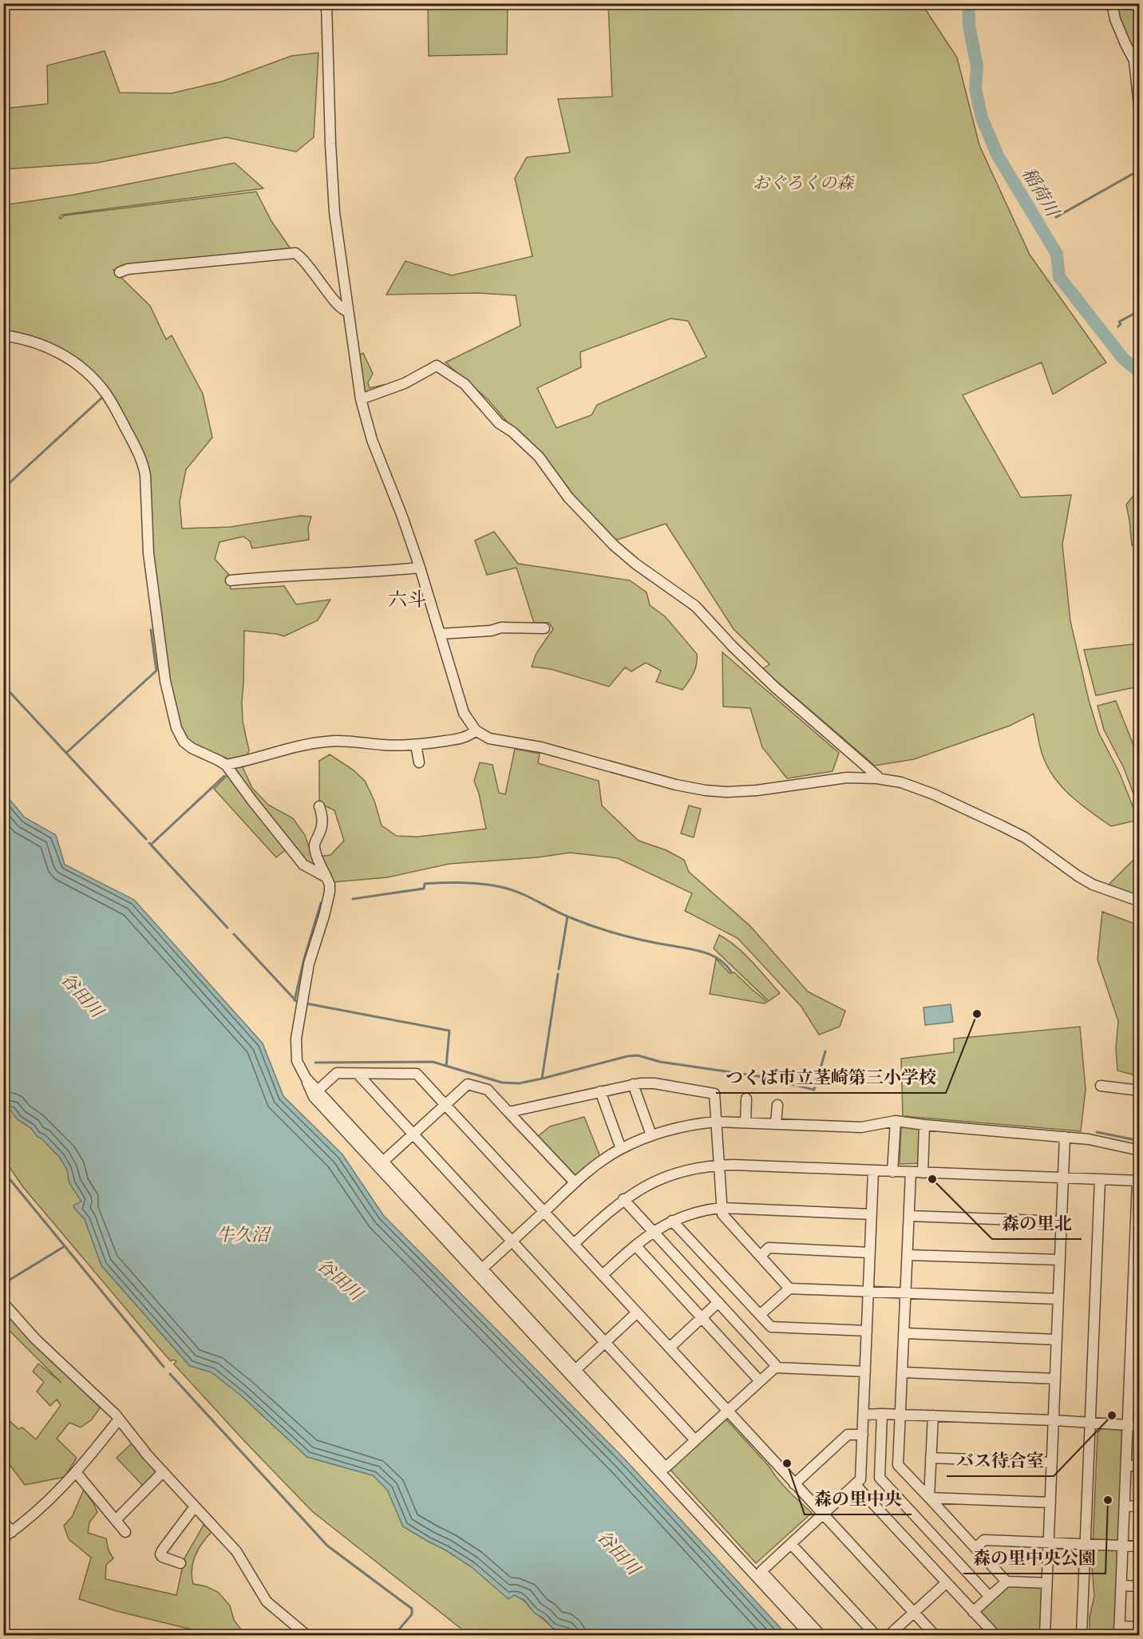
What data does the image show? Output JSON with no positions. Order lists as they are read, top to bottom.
{
  "districts": ["六斗"],
  "water": ["稲荷川", "谷田川", "牛久沼"],
  "parks": ["おぐろくの森"],
  "places": [
    "つくば市立茎崎第三小学校",
    "森の里北",
    "バス待合室",
    "森の里中央",
    "森の里中央公園"
  ]
}
